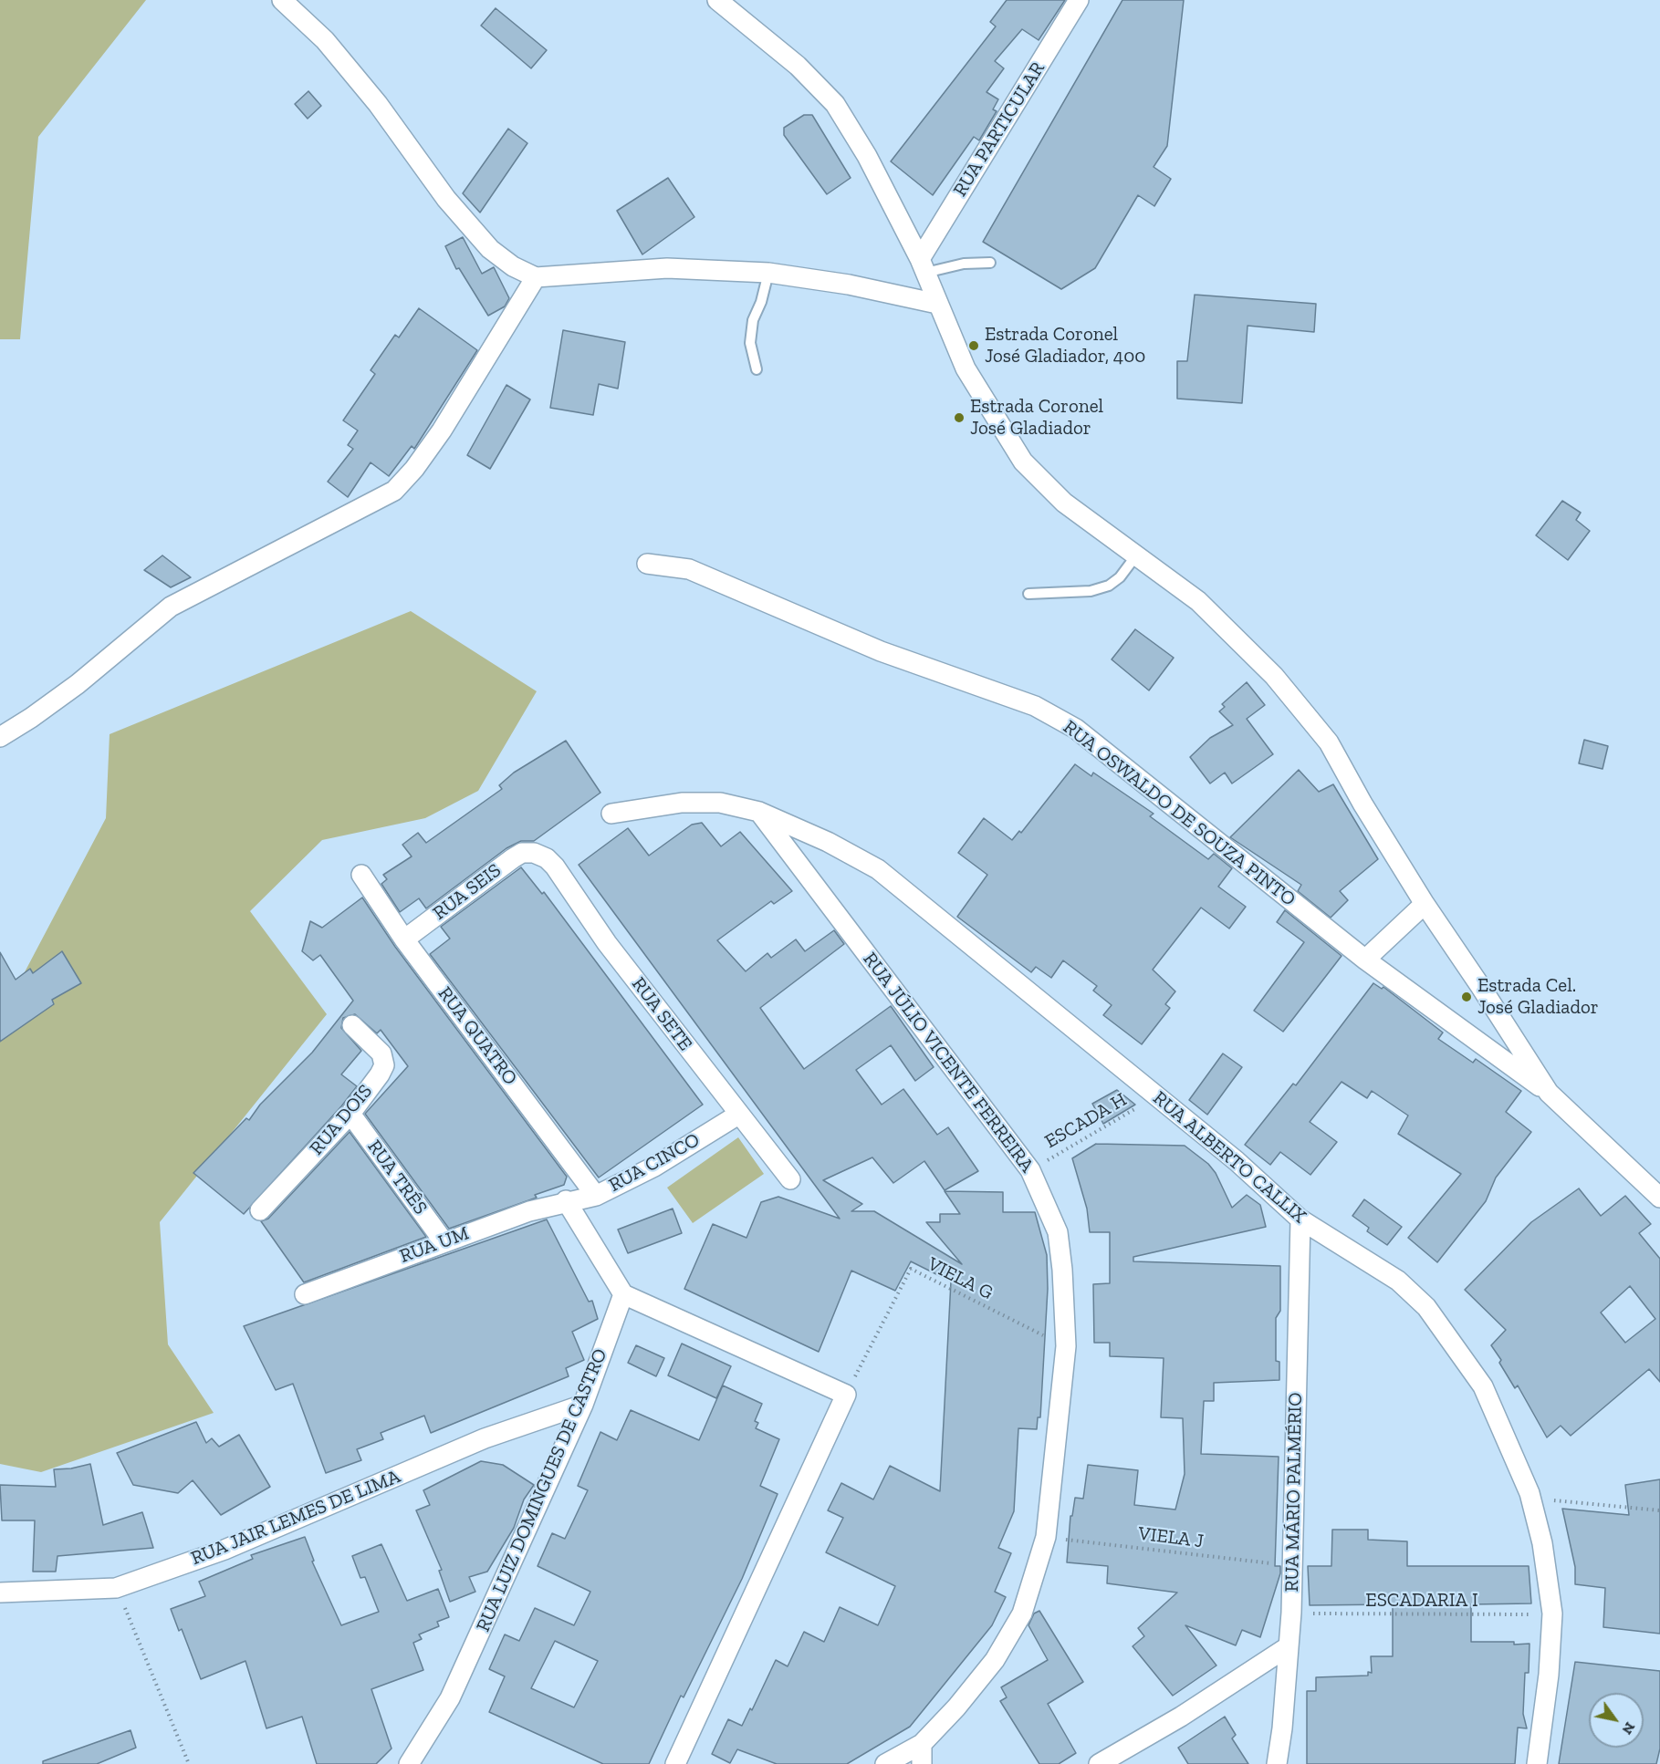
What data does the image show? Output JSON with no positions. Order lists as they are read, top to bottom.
{
  "streets": {
    "street": [
      "RUA PARTICULAR",
      "RUA OSWALDO DE SOUZA PINTO",
      "RUA SEIS",
      "RUA SETE",
      "RUA QUATRO",
      "RUA JÚLIO VICENTE FERREIRA",
      "RUA DOIS",
      "RUA ALBERTO CALLIX",
      "RUA CINCO",
      "RUA TRÊS",
      "RUA UM",
      "RUA LUIZ DOMINGUES DE CASTRO",
      "RUA MÁRIO PALMÉRIO",
      "RUA JAIR LEMES DE LIMA"
    ],
    "path": [
      "ESCADA H",
      "VIELA G",
      "VIELA J",
      "ESCADARIA I"
    ]
  },
  "crossings": [
    ["RUA SEIS", "RUA SETE"],
    ["RUA SEIS", "RUA QUATRO"],
    ["RUA SETE", "RUA CINCO"],
    ["RUA QUATRO", "RUA CINCO"],
    ["RUA JÚLIO VICENTE FERREIRA", "ESCADA H"],
    ["RUA JÚLIO VICENTE FERREIRA", "RUA ALBERTO CALLIX"],
    ["RUA JÚLIO VICENTE FERREIRA", "VIELA G"],
    ["RUA JÚLIO VICENTE FERREIRA", "VIELA J"],
    ["RUA DOIS", "RUA TRÊS"],
    ["ESCADA H", "RUA ALBERTO CALLIX"],
    ["RUA ALBERTO CALLIX", "RUA MÁRIO PALMÉRIO"],
    ["RUA ALBERTO CALLIX", "ESCADARIA I"],
    ["RUA CINCO", "RUA UM"],
    ["RUA TRÊS", "RUA UM"],
    ["RUA LUIZ DOMINGUES DE CASTRO", "RUA JAIR LEMES DE LIMA"],
    ["RUA MÁRIO PALMÉRIO", "VIELA J"],
    ["RUA MÁRIO PALMÉRIO", "ESCADARIA I"]
  ],
  "places": ["Estrada Coronel José Gladiador, 400", "Estrada Coronel José Gladiador", "Estrada Cel. José Gladiador"],
  "north": "bottom right"
}
